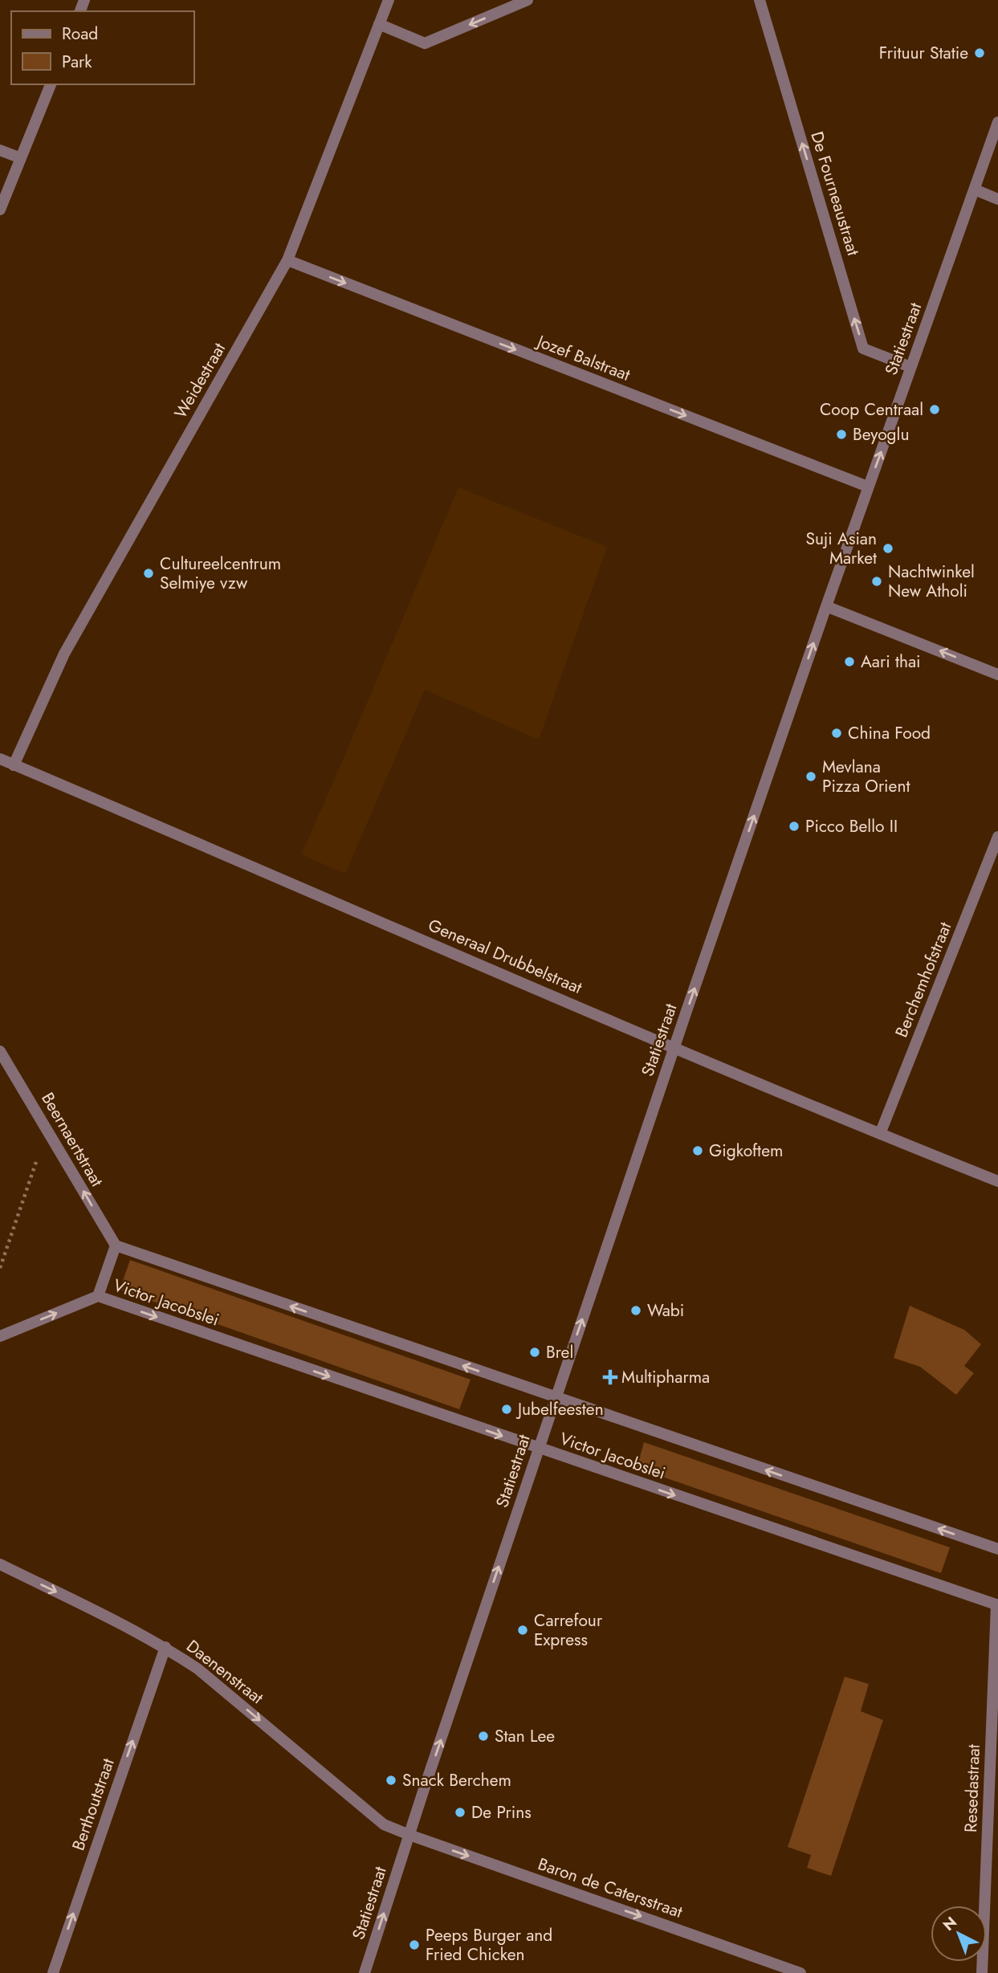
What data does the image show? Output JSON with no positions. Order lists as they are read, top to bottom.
{
  "streets": {
    "street": [
      "De Fourneaustraat",
      "Statiestraat",
      "Jozef Balstraat",
      "Weidestraat",
      "Generaal Drubbelstraat",
      "Berchemhofstraat",
      "Beernaertstraat",
      "Victor Jacobslei",
      "Daenenstraat",
      "Resedastraat",
      "Berthoutstraat",
      "Baron de Catersstraat"
    ]
  },
  "crossings": [
    ["De Fourneaustraat", "Statiestraat"],
    ["Statiestraat", "Jozef Balstraat"],
    ["Statiestraat", "Generaal Drubbelstraat"],
    ["Statiestraat", "Victor Jacobslei"],
    ["Statiestraat", "Daenenstraat"],
    ["Statiestraat", "Baron de Catersstraat"],
    ["Jozef Balstraat", "Weidestraat"],
    ["Weidestraat", "Generaal Drubbelstraat"],
    ["Generaal Drubbelstraat", "Berchemhofstraat"],
    ["Beernaertstraat", "Victor Jacobslei"],
    ["Victor Jacobslei", "Resedastraat"],
    ["Daenenstraat", "Berthoutstraat"],
    ["Daenenstraat", "Baron de Catersstraat"]
  ],
  "one_way": [
    "De Fourneaustraat",
    "Statiestraat",
    "Jozef Balstraat",
    "Beernaertstraat",
    "Daenenstraat",
    "Berthoutstraat",
    "Baron de Catersstraat"
  ],
  "places": {
    "other": [
      "Frituur Statie",
      "Coop Centraal",
      "Beyoglu",
      "Suji Asian Market",
      "Cultureelcentrum Selmiye vzw",
      "Nachtwinkel New Atholi",
      "Aari thai",
      "China Food",
      "Mevlana Pizza Orient",
      "Picco Bello II",
      "Gigkoftem",
      "Wabi",
      "Brel",
      "Jubelfeesten",
      "Carrefour Express",
      "Stan Lee",
      "Snack Berchem",
      "De Prins",
      "Peeps Burger and Fried Chicken"
    ],
    "health": ["Multipharma"]
  },
  "legend": ["Road", "Park"],
  "north": "top left"
}
